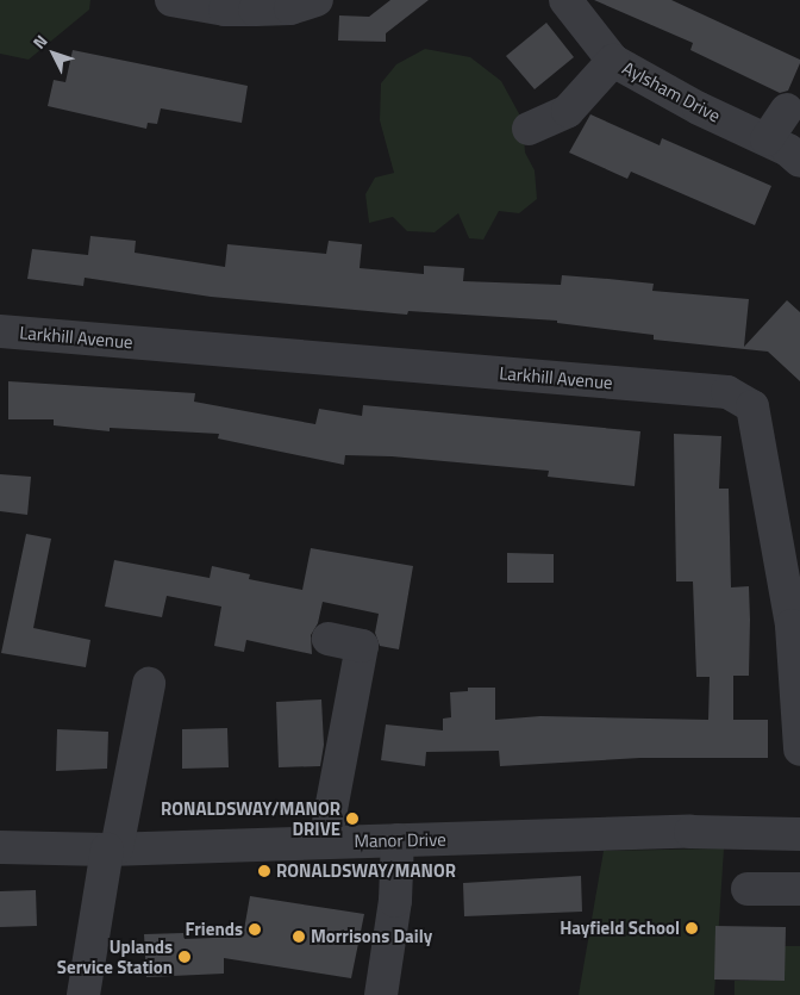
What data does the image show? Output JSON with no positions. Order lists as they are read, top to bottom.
{
  "streets": {
    "street": ["Aylsham Drive", "Larkhill Avenue", "Manor Drive"]
  },
  "places": [
    "RONALDSWAY/MANOR DRIVE",
    "RONALDSWAY/MANOR",
    "Hayfield School",
    "Friends",
    "Morrisons Daily",
    "Uplands Service Station"
  ],
  "north": "top left"
}
